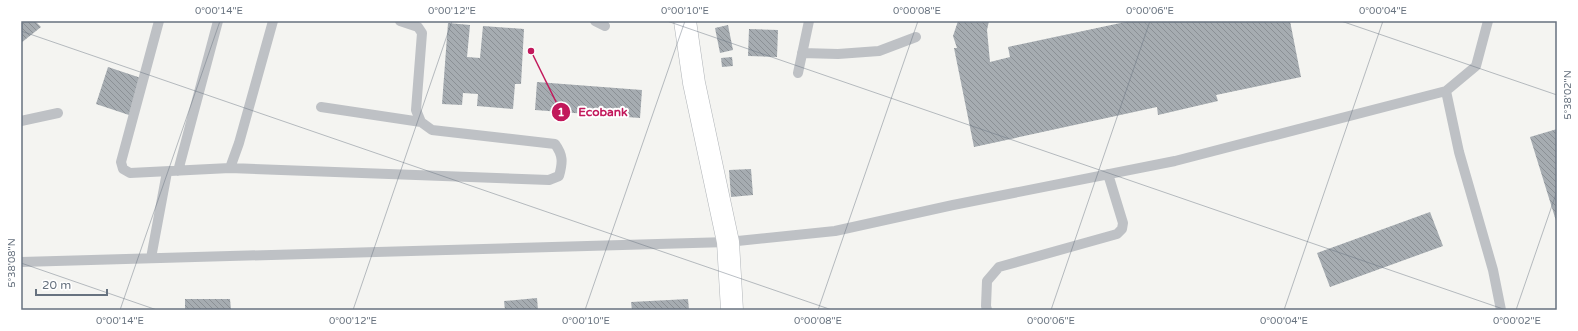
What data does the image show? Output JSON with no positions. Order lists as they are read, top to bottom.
{
  "places": ["Ecobank"],
  "scale_bar": "20 m",
  "coordinates": [
    "0°00'14\"E",
    "0°00'12\"E",
    "0°00'10\"E",
    "0°00'08\"E",
    "0°00'06\"E",
    "0°00'04\"E",
    "5°38'02\"N",
    "5°38'08\"N",
    "0°00'02\"E"
  ]
}
